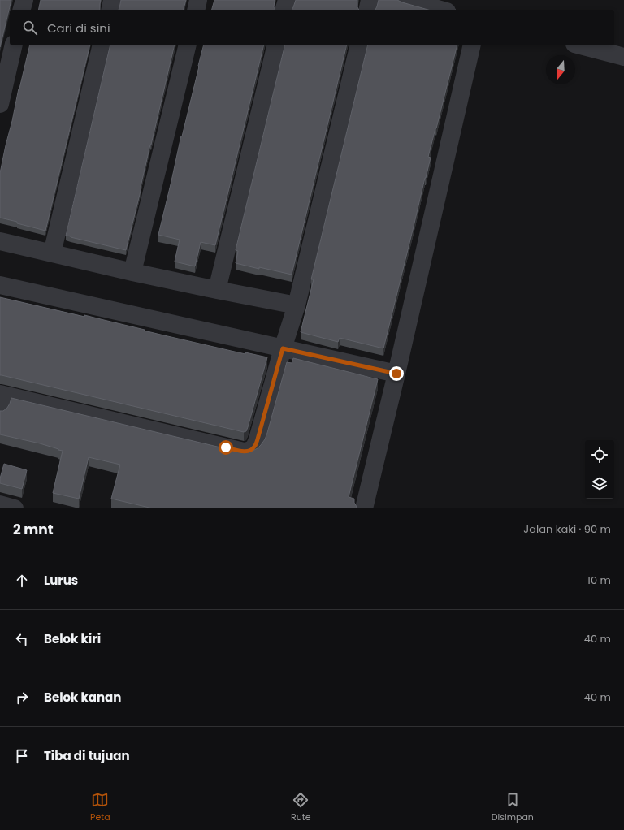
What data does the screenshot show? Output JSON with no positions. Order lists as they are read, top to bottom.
{
  "north": "bottom",
  "page": {
    "search": "Cari di sini",
    "heading": ["2 mnt", "Jalan kaki · 90 m"],
    "list": [
      ["Lurus", "10 m"],
      ["Belok kiri", "40 m"],
      ["Belok kanan", "40 m"],
      "Tiba di tujuan"
    ],
    "nav": ["Peta", "Rute", "Disimpan"]
  }
}
